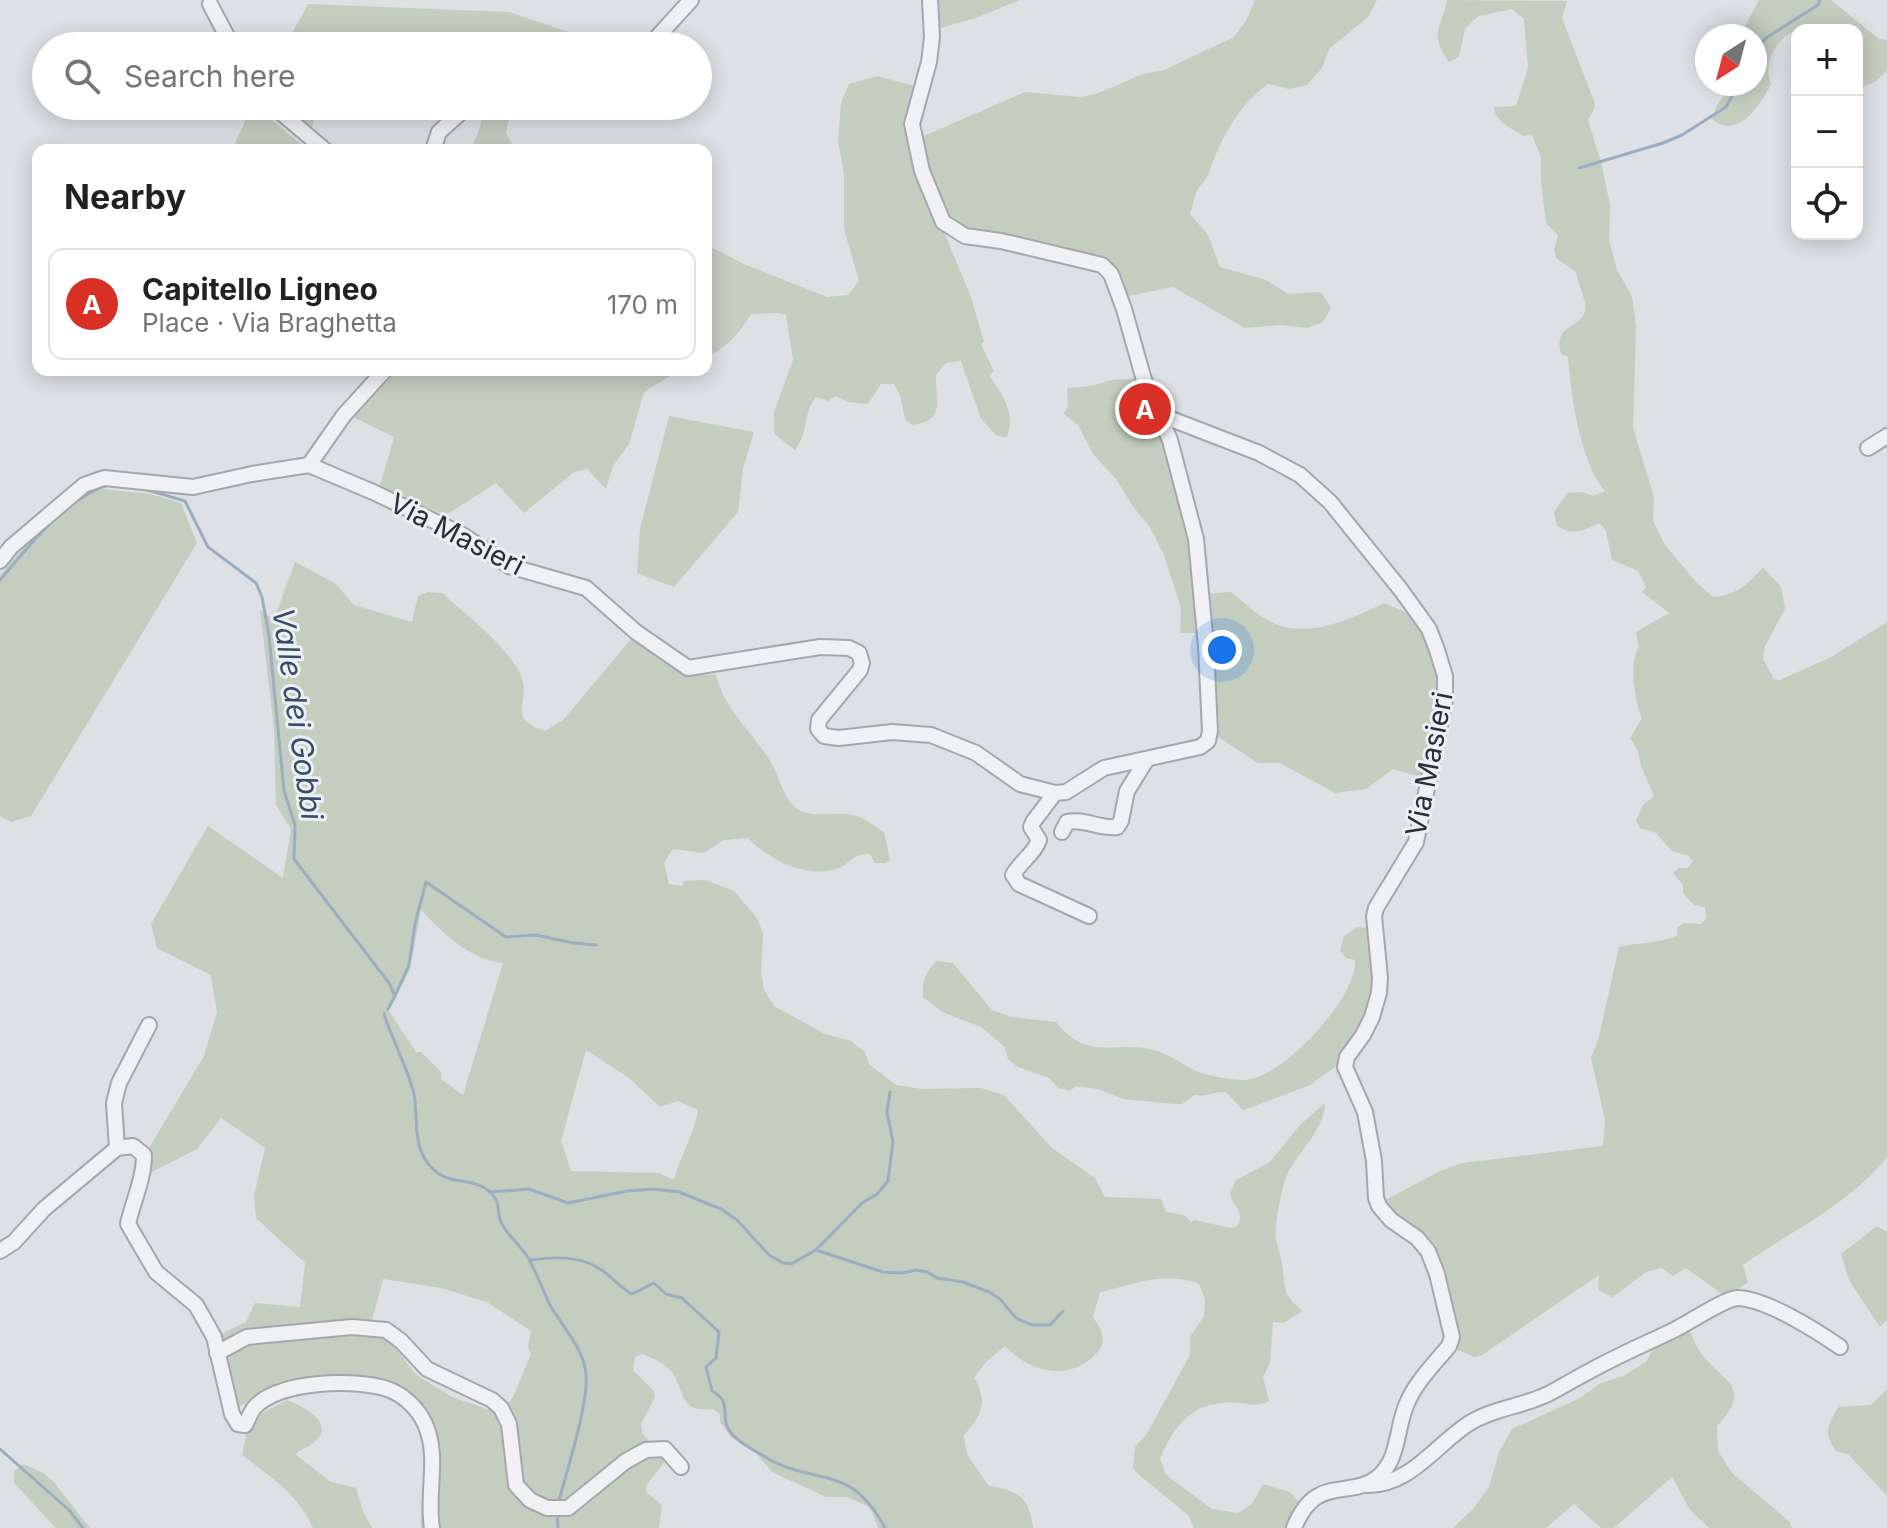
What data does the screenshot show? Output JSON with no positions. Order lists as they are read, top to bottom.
{
  "streets": {
    "street": ["Via Masieri"]
  },
  "water": ["Valle dei Gobbi"],
  "north": "bottom left",
  "page": {
    "map_buttons": ["+", "−"],
    "search": "Search here",
    "heading": "Nearby",
    "list": [
      {
        "mark": "A",
        "name": "Capitello Ligneo",
        "note": "Place · Via Braghetta",
        "value": "170 m"
      }
    ],
    "pins": "A"
  }
}
